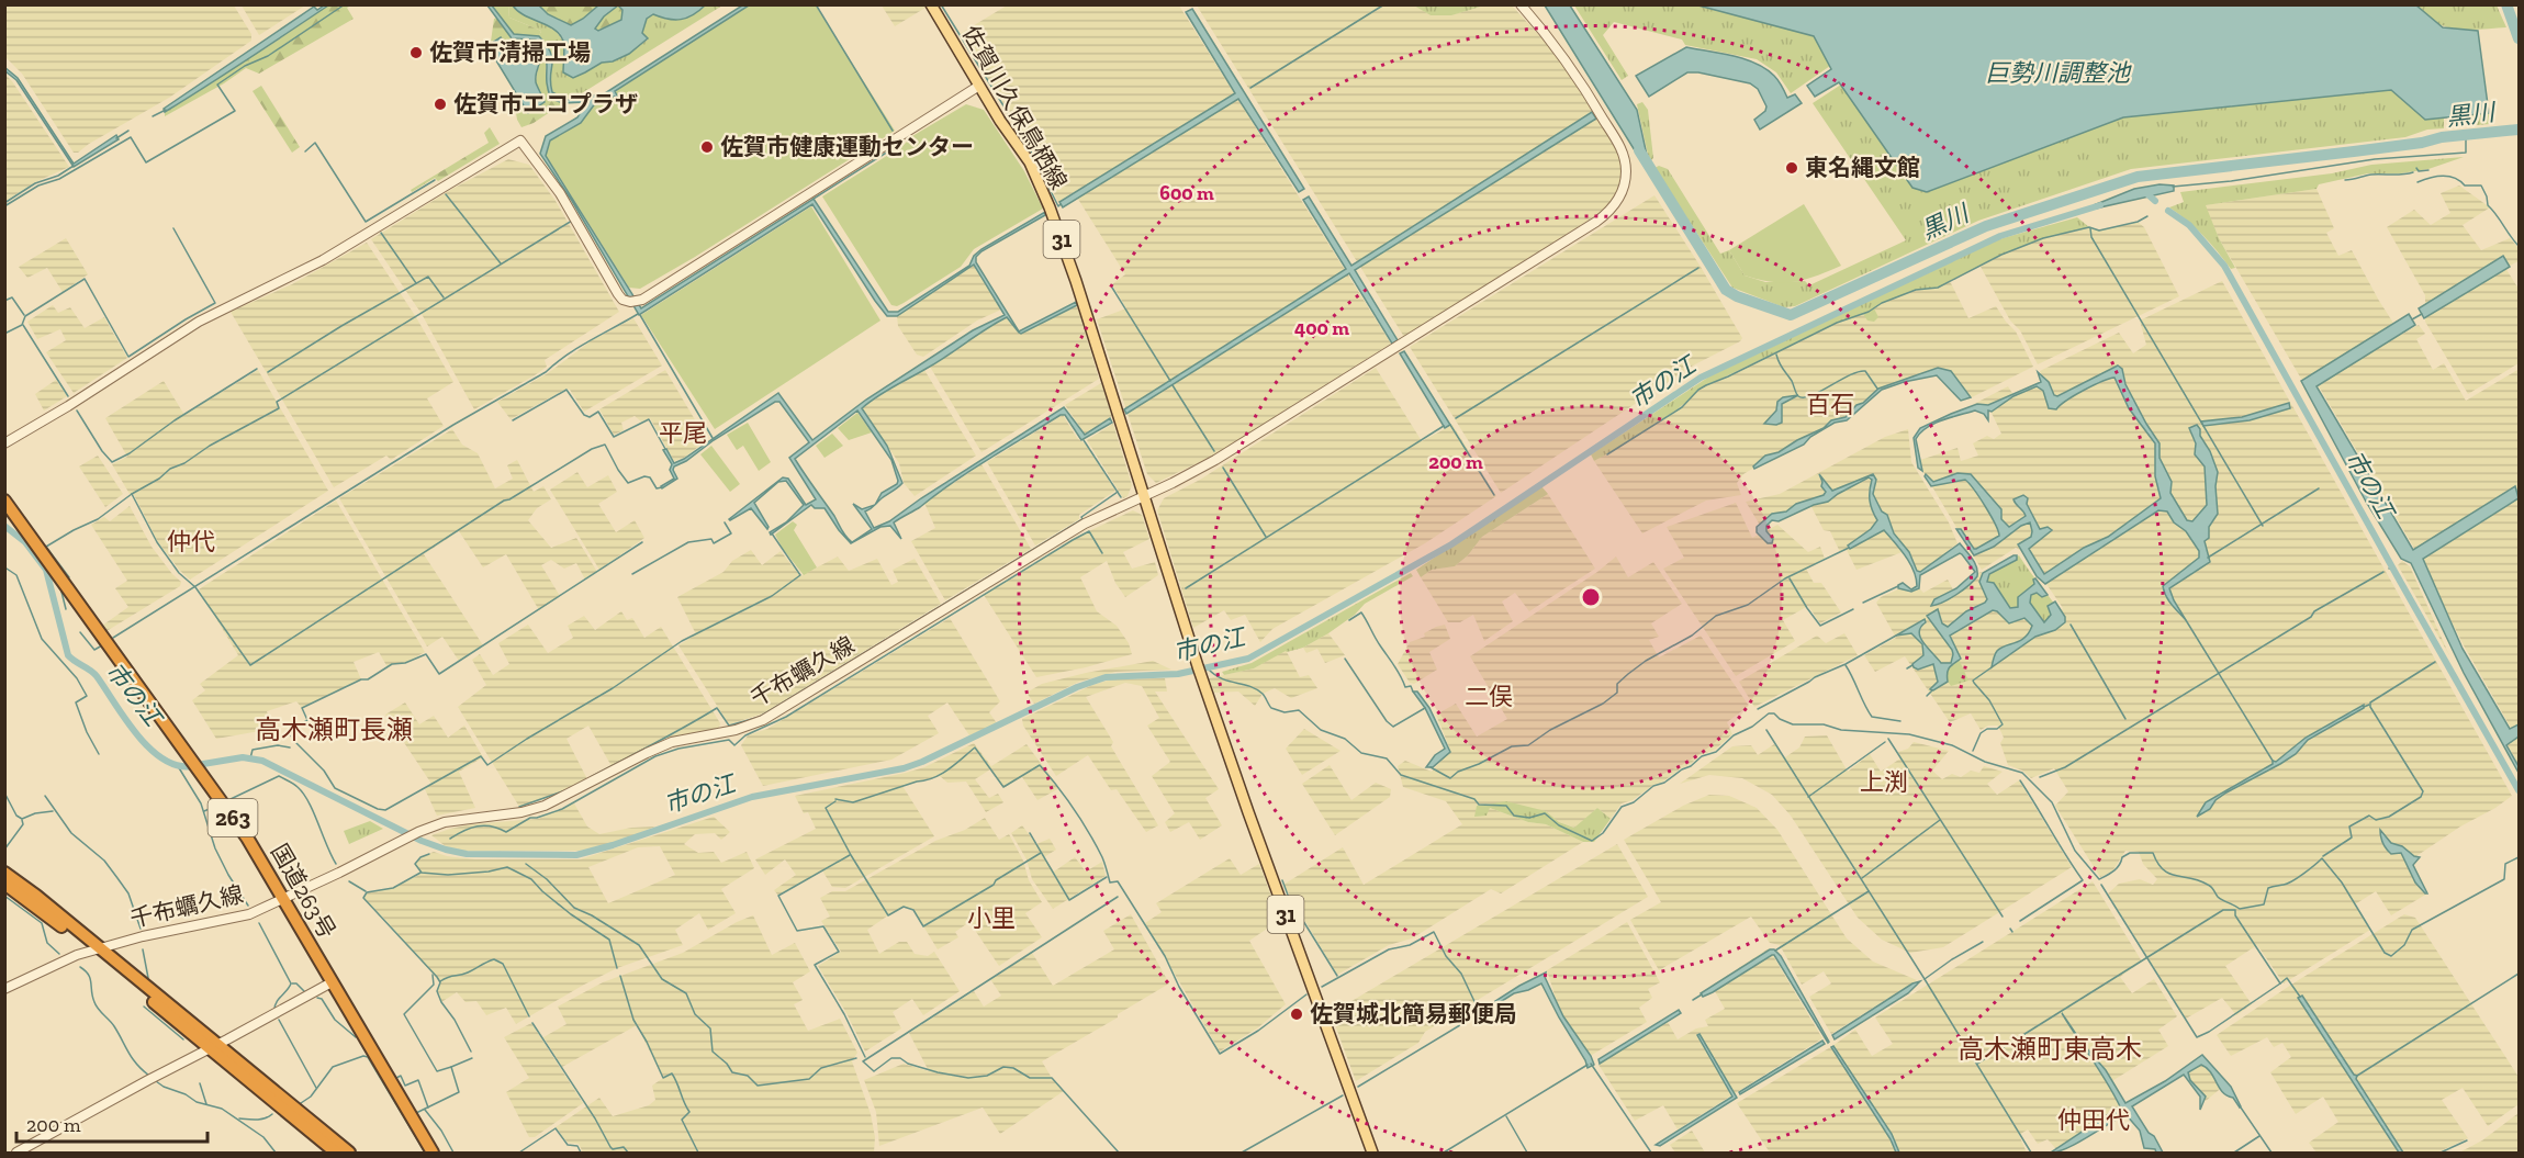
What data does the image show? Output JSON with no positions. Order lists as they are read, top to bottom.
{
  "streets": {
    "highway": ["263", "国道263号"],
    "main road": ["佐賀川久保鳥栖線", "31"],
    "street": ["千布蠣久線"]
  },
  "crossings": [
    ["佐賀川久保鳥栖線", "31"],
    ["佐賀川久保鳥栖線", "千布蠣久線"],
    ["31", "千布蠣久線"],
    ["千布蠣久線", "国道263号"]
  ],
  "districts": [
    "百石",
    "平尾",
    "仲代",
    "二俣",
    "高木瀬町長瀬",
    "上渕",
    "小里",
    "高木瀬町東高木",
    "仲田代"
  ],
  "water": ["巨勢川調整池", "黒川", "市の江"],
  "places": [
    "佐賀市清掃工場",
    "佐賀市エコプラザ",
    "佐賀市健康運動センター",
    "東名縄文館",
    "佐賀城北簡易郵便局"
  ],
  "scale_bar": "200 m",
  "rings": ["600 m", "400 m", "200 m"]
}
